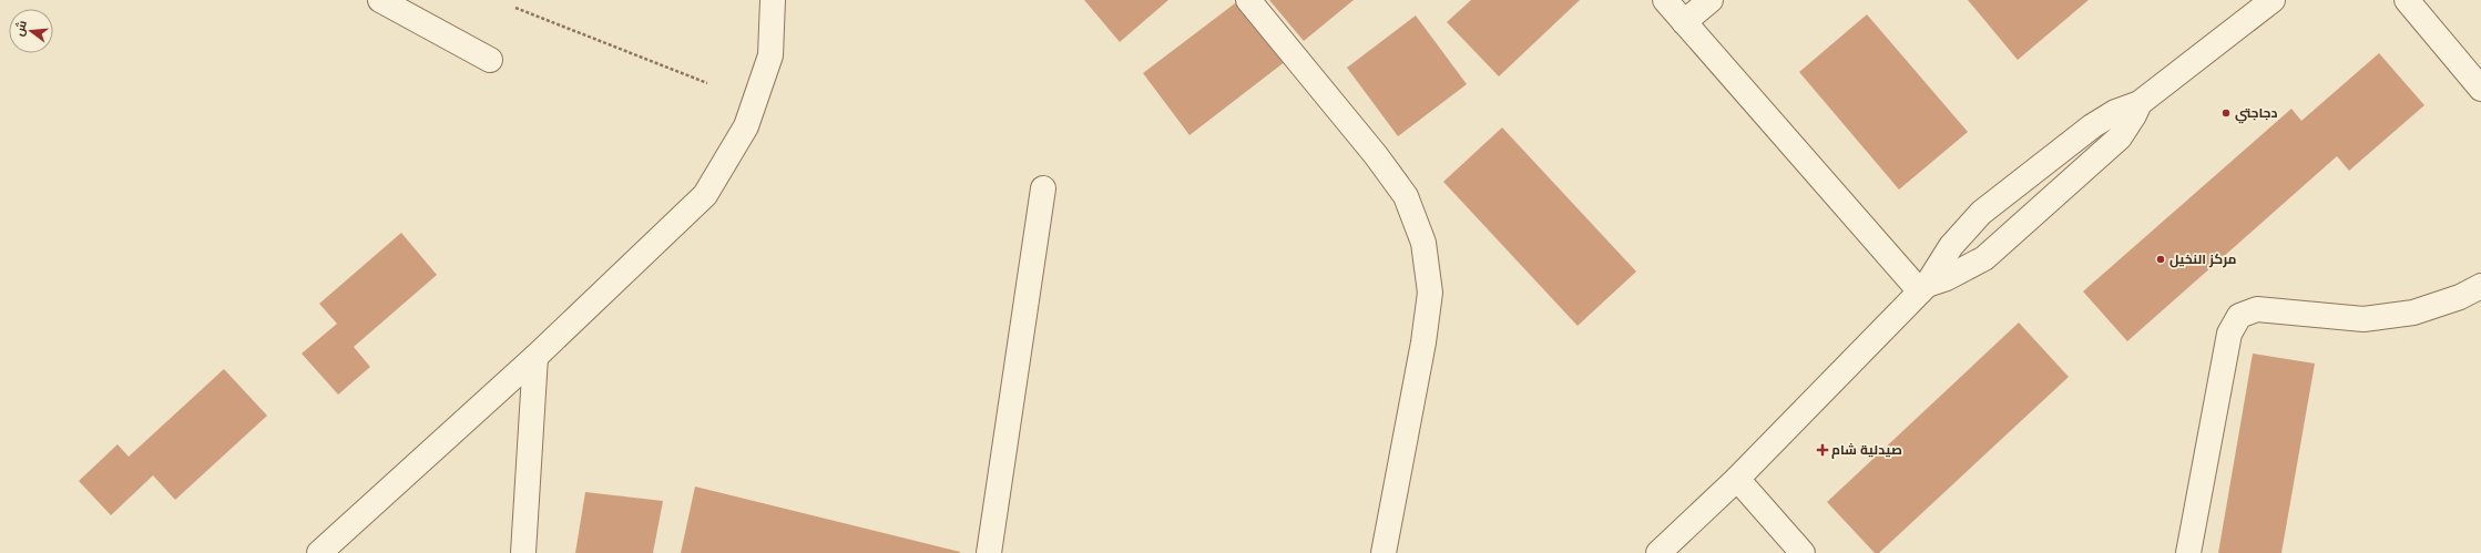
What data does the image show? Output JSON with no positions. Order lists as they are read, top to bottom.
{
  "places": {
    "other": ["دجاجتي", "مركز النخيل"],
    "health": ["صيدلية شام"]
  },
  "north": "left"
}
